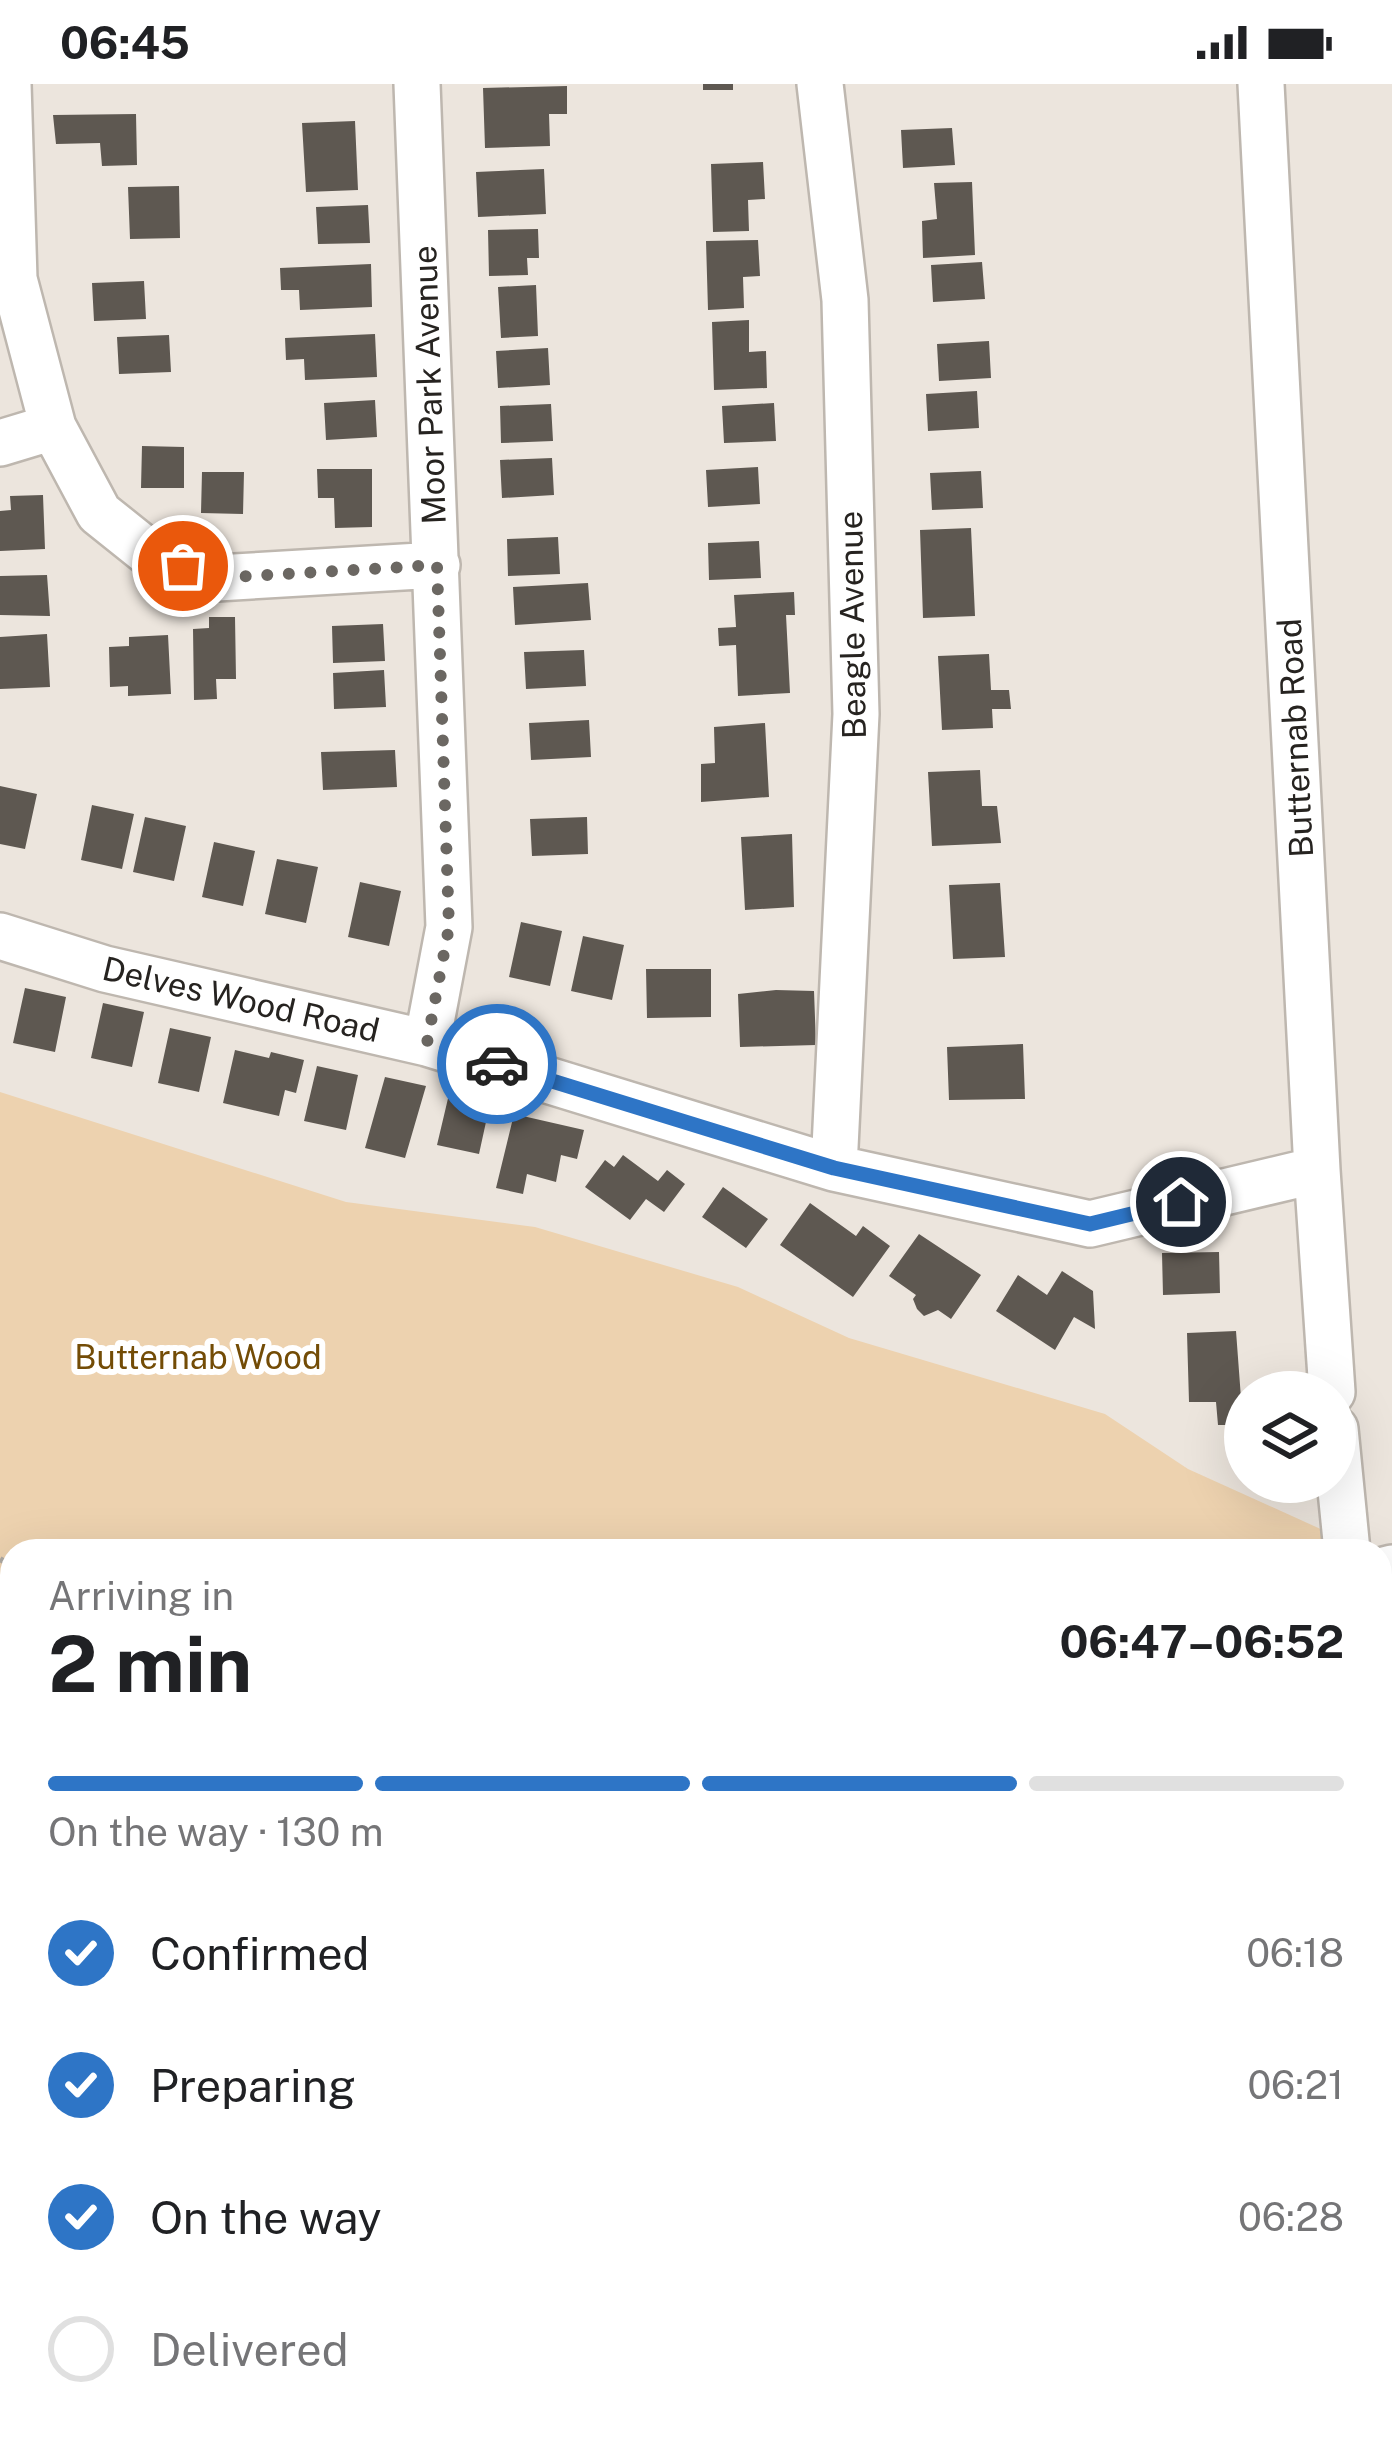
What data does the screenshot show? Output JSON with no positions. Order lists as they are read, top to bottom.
{
  "streets": {
    "street": [
      "Moor Park Avenue",
      "Beagle Avenue",
      "Butternab Road",
      "Delves Wood Road"
    ]
  },
  "crossings": [
    ["Moor Park Avenue", "Delves Wood Road"],
    ["Beagle Avenue", "Delves Wood Road"],
    ["Butternab Road", "Delves Wood Road"]
  ],
  "parks": ["Butternab Wood"],
  "page": {
    "status": "06:45",
    "heading": ["2 min", "Arriving in", "06:47–06:52"],
    "bar": "On the way · 130 m",
    "list": [
      ["Confirmed", "06:18"],
      ["Preparing", "06:21"],
      ["On the way", "06:28"],
      "Delivered"
    ]
  }
}
